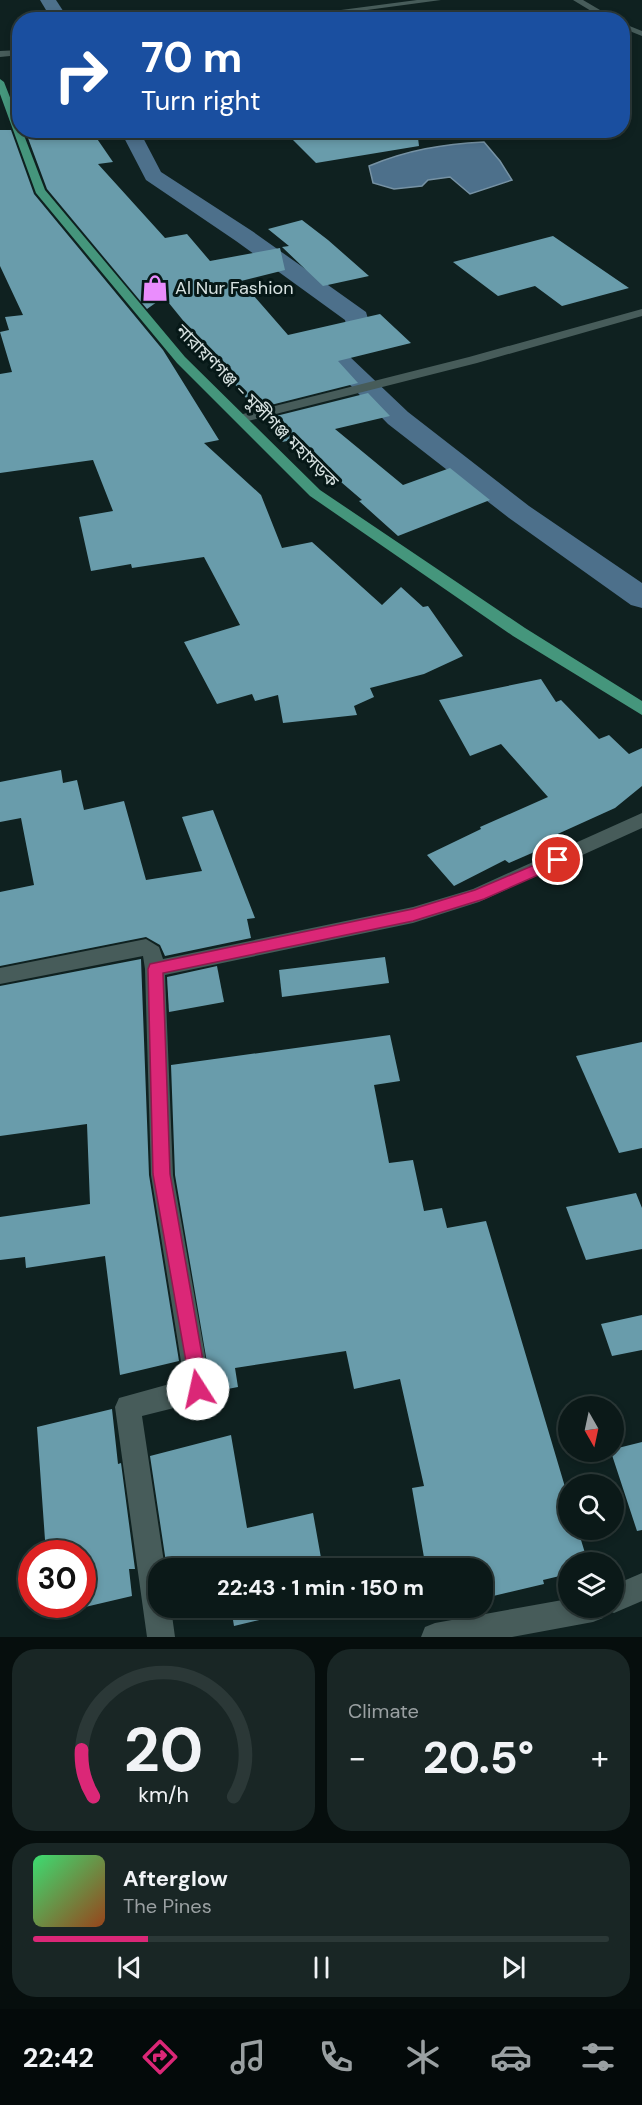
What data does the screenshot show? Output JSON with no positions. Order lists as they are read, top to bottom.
{
  "streets": {
    "main road": ["নারায়ণগঞ্জ - মুন্সীগঞ্জ মহাসড়ক"]
  },
  "places": {
    "shop": ["Al Nur Fashion"]
  },
  "north": "bottom",
  "page": {
    "turn": ["70 m", "Turn right"],
    "limit": "30",
    "trip": "22:43 · 1 min · 150 m",
    "tile": "Climate",
    "heat": ["−", "20.5°", "+"],
    "song": ["Afterglow", "The Pines"],
    "tabs": "22:42",
    "gauge": ["20", "km/h"]
  }
}
